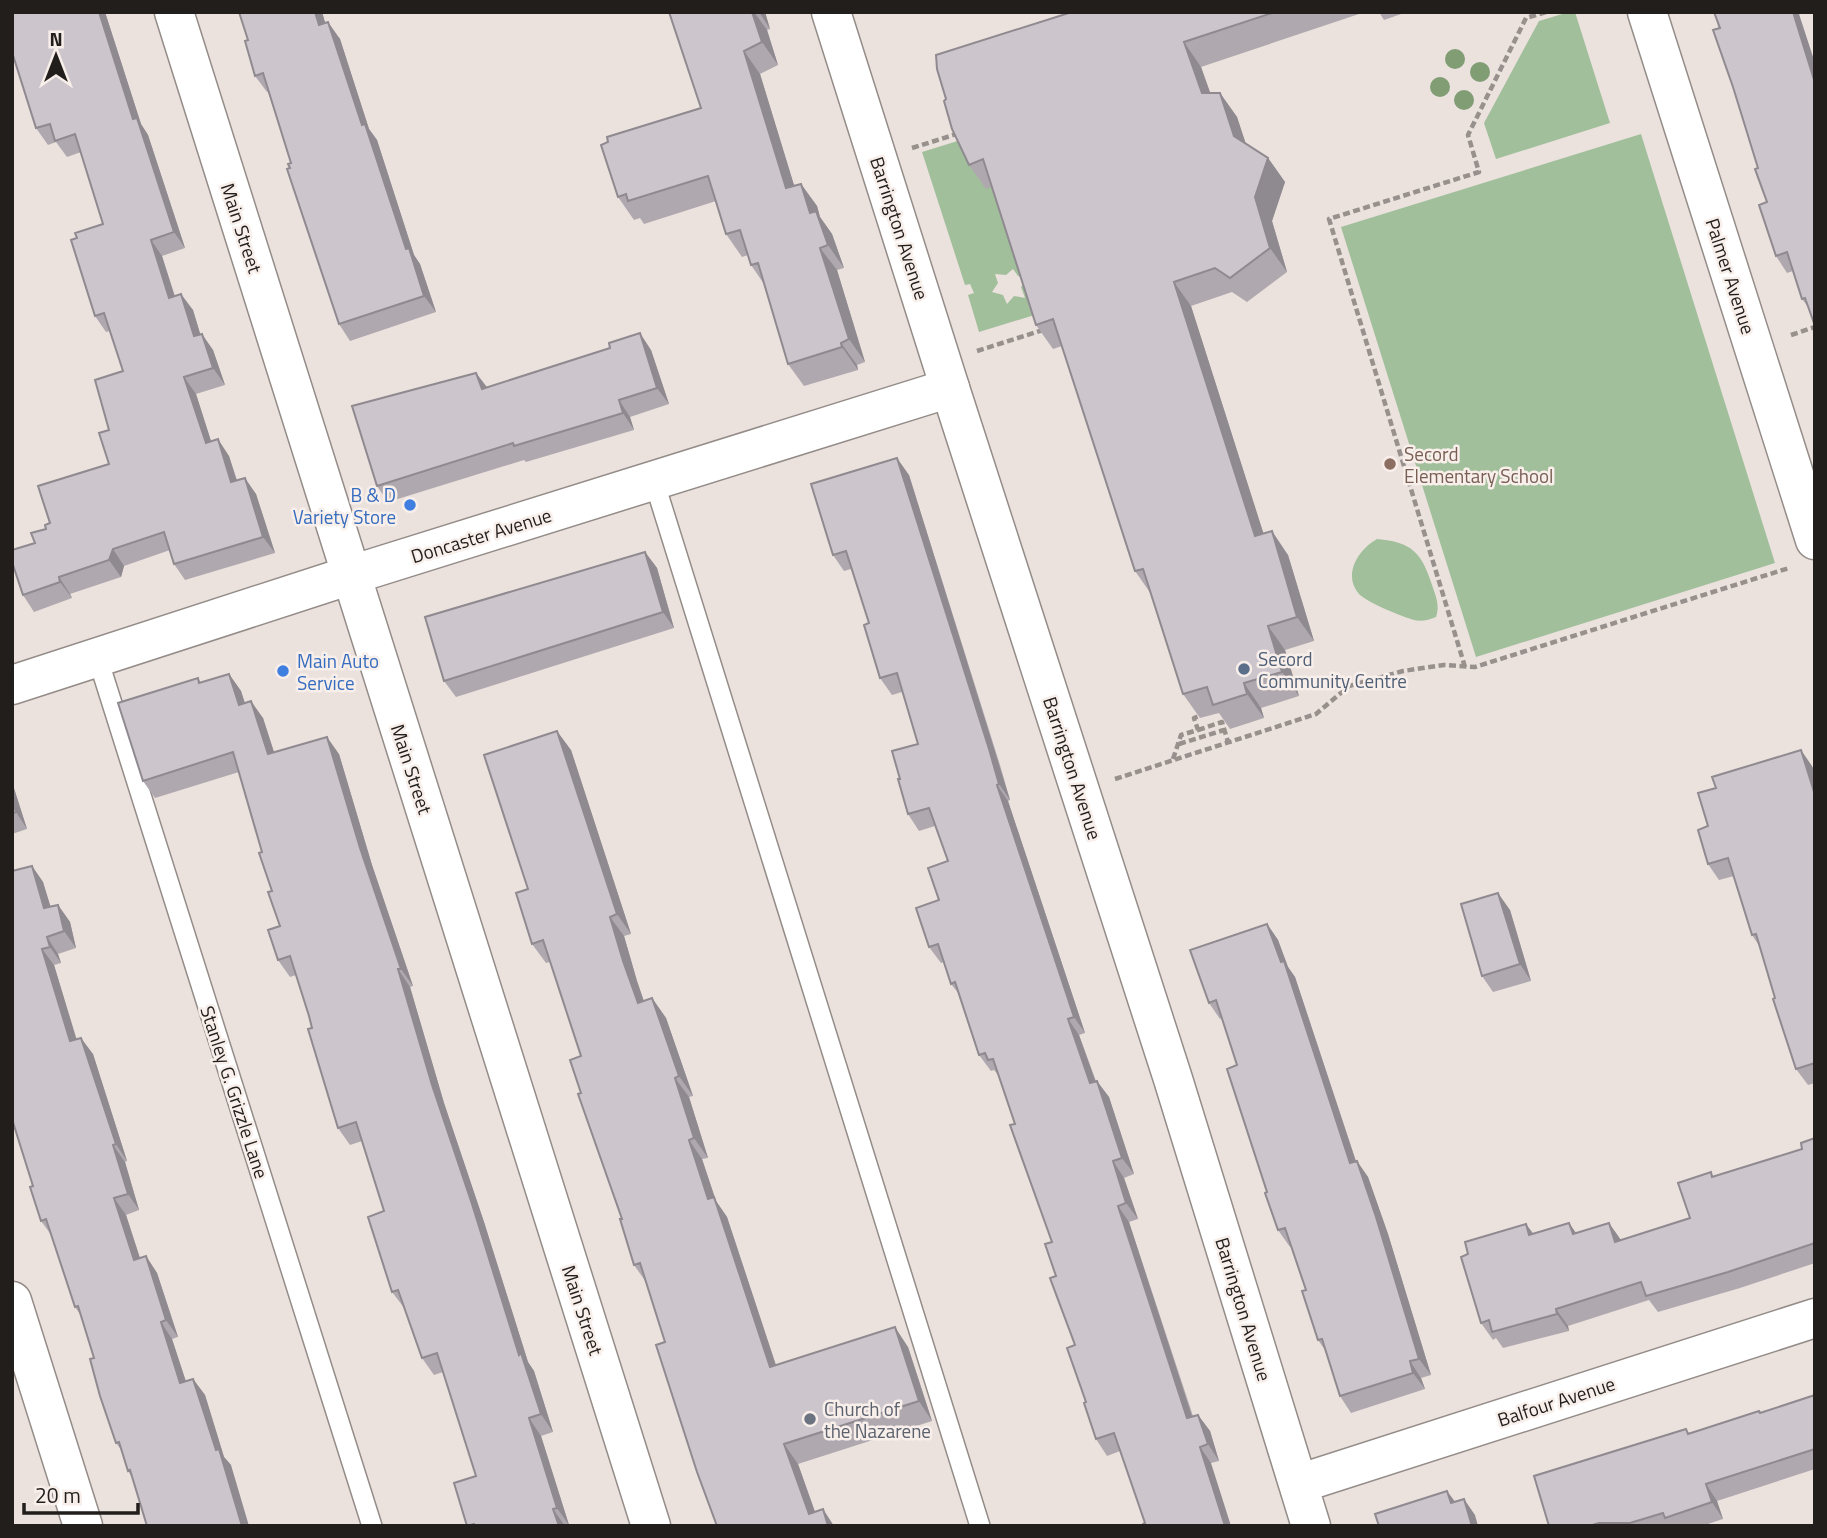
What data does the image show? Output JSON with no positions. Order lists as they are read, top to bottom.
{
  "streets": {
    "street": [
      "Main Street",
      "Barrington Avenue",
      "Palmer Avenue",
      "Doncaster Avenue",
      "Balfour Avenue"
    ],
    "lane": ["Stanley G. Grizzle Lane"]
  },
  "crossings": [
    ["Main Street", "Doncaster Avenue"],
    ["Barrington Avenue", "Doncaster Avenue"],
    ["Barrington Avenue", "Balfour Avenue"],
    ["Doncaster Avenue", "Stanley G. Grizzle Lane"]
  ],
  "places": [
    "Secord Elementary School",
    "B & D Variety Store",
    "Secord Community Centre",
    "Main Auto Service",
    "Church of the Nazarene"
  ],
  "scale_bar": "20 m",
  "north": "top"
}
